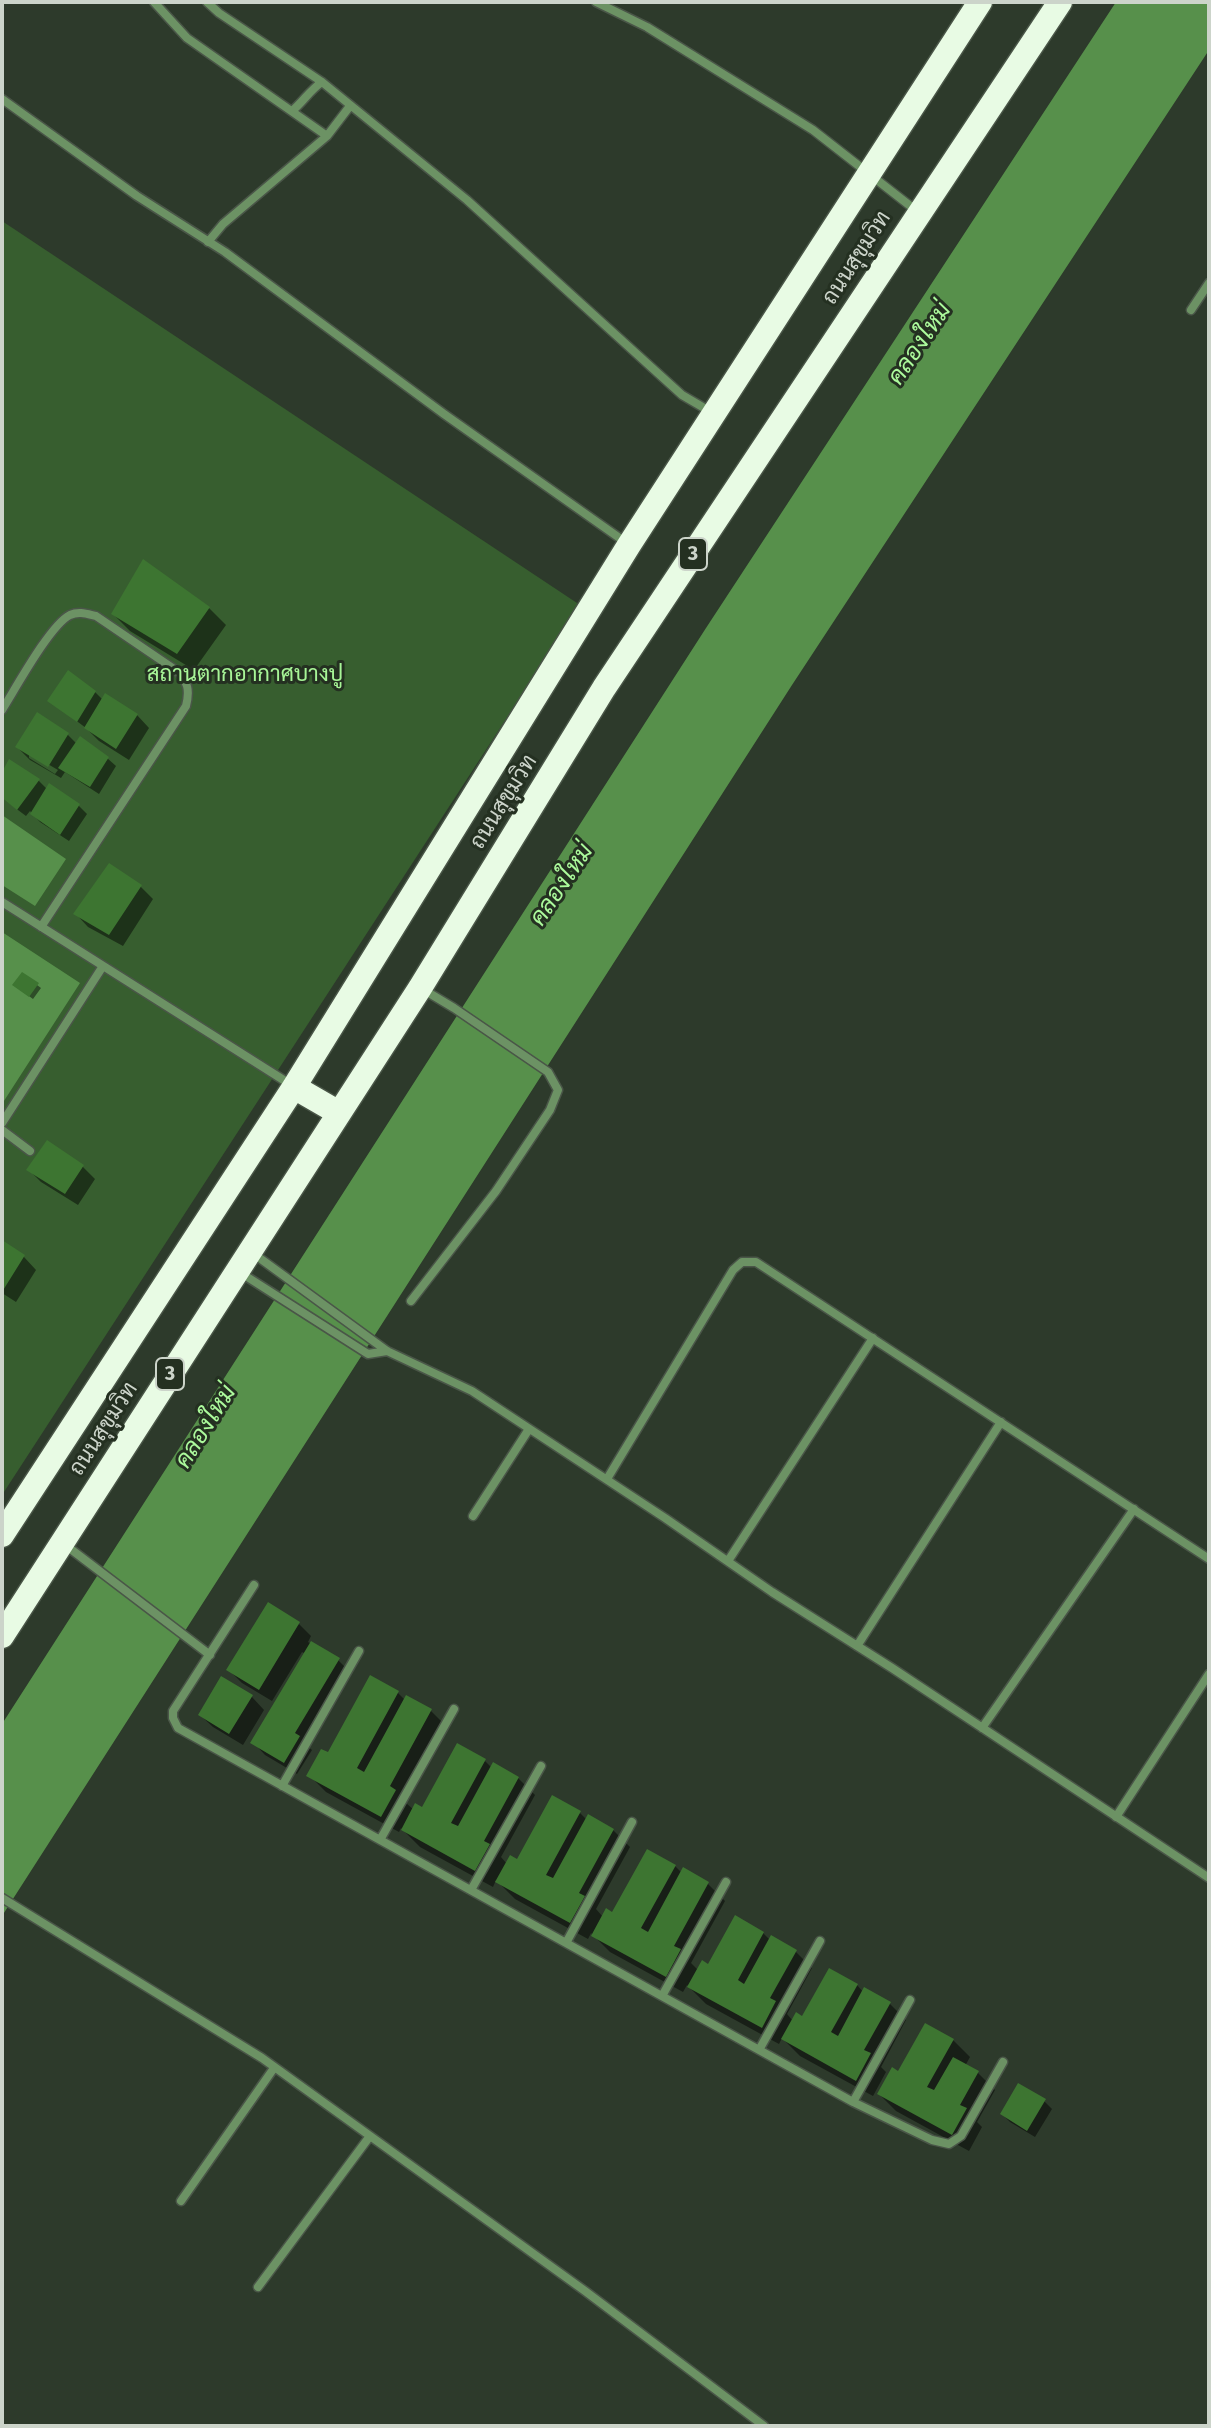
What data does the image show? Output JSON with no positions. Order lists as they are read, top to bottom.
{
  "streets": {
    "highway": ["ถนนสุขุมวิท", "3"]
  },
  "water": ["คลองใหม่"],
  "parks": ["สถานตากอากาศบางปู"]
}
